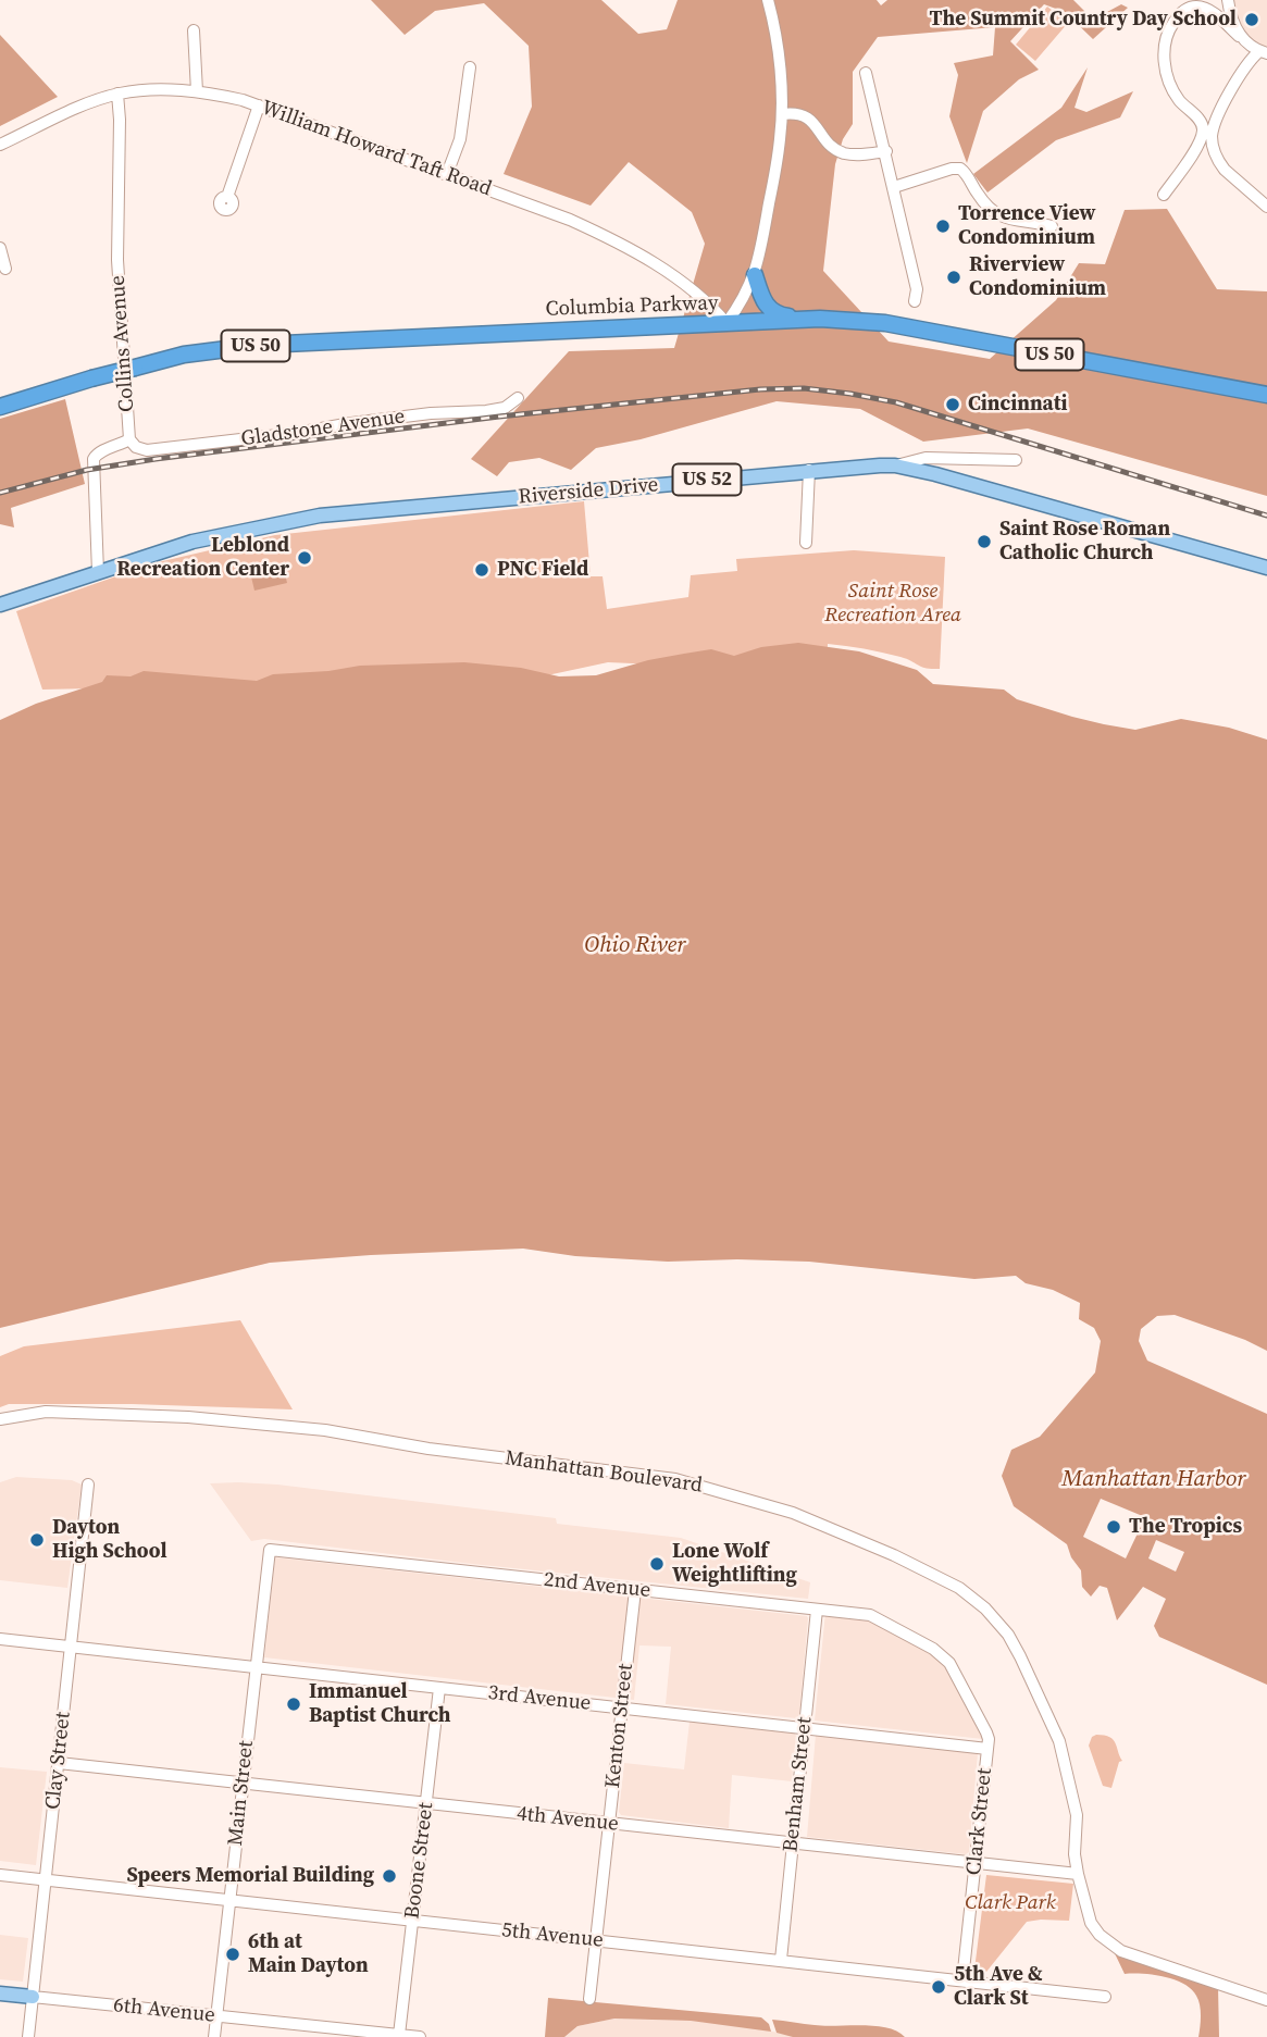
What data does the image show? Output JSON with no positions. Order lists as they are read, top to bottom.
{
  "streets": {
    "highway": ["Columbia Parkway", "US 50"],
    "main road": ["US 52", "Riverside Drive", "6th Avenue"],
    "street": [
      "William Howard Taft Road",
      "Collins Avenue",
      "Gladstone Avenue",
      "Manhattan Boulevard",
      "2nd Avenue",
      "3rd Avenue",
      "Kenton Street",
      "Clay Street",
      "Benham Street",
      "Main Street",
      "4th Avenue",
      "Clark Street",
      "Boone Street",
      "5th Avenue"
    ]
  },
  "crossings": [
    ["William Howard Taft Road", "Columbia Parkway"],
    ["William Howard Taft Road", "Collins Avenue"],
    ["Collins Avenue", "Gladstone Avenue"],
    ["Collins Avenue", "Riverside Drive"],
    ["Manhattan Boulevard", "4th Avenue"],
    ["2nd Avenue", "Kenton Street"],
    ["2nd Avenue", "Benham Street"],
    ["2nd Avenue", "Main Street"],
    ["2nd Avenue", "Clark Street"],
    ["3rd Avenue", "Kenton Street"],
    ["3rd Avenue", "Clay Street"],
    ["3rd Avenue", "Benham Street"],
    ["3rd Avenue", "Main Street"],
    ["3rd Avenue", "Clark Street"],
    ["3rd Avenue", "Boone Street"],
    ["Kenton Street", "4th Avenue"],
    ["Kenton Street", "5th Avenue"],
    ["Clay Street", "4th Avenue"],
    ["Clay Street", "5th Avenue"],
    ["Clay Street", "6th Avenue"],
    ["Benham Street", "4th Avenue"],
    ["Benham Street", "5th Avenue"],
    ["Main Street", "4th Avenue"],
    ["Main Street", "5th Avenue"],
    ["Main Street", "6th Avenue"],
    ["4th Avenue", "Clark Street"],
    ["4th Avenue", "Boone Street"],
    ["Clark Street", "5th Avenue"],
    ["Boone Street", "5th Avenue"],
    ["Boone Street", "6th Avenue"]
  ],
  "water": ["Ohio River", "Manhattan Harbor"],
  "parks": ["Saint Rose Recreation Area", "Clark Park"],
  "places": [
    "The Summit Country Day School",
    "Torrence View Condominium",
    "Riverview Condominium",
    "Cincinnati",
    "Saint Rose Roman Catholic Church",
    "Leblond Recreation Center",
    "PNC Field",
    "The Tropics",
    "Dayton High School",
    "Lone Wolf Weightlifting",
    "Immanuel Baptist Church",
    "Speers Memorial Building",
    "6th at Main Dayton",
    "5th Ave & Clark St"
  ]
}
